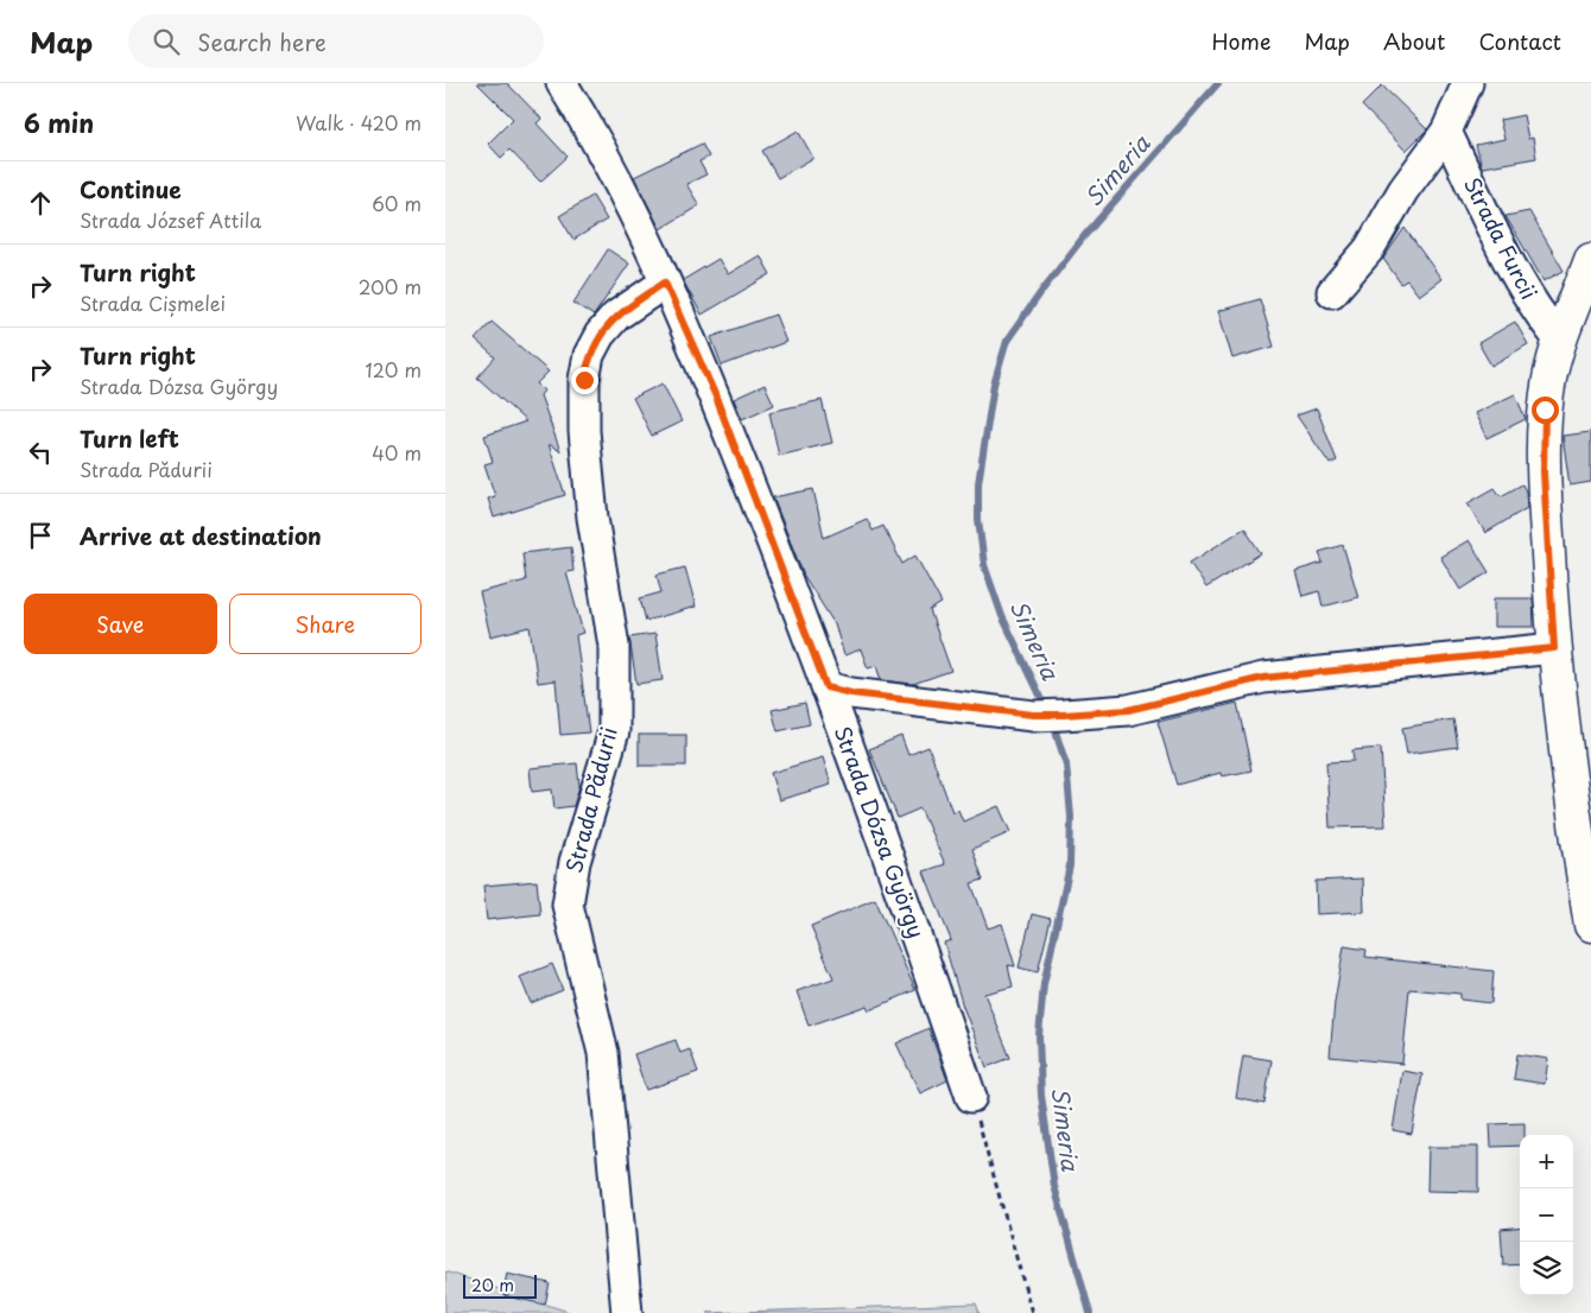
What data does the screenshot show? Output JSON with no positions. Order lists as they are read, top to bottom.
{
  "streets": {
    "street": ["Strada Furcii", "Strada Pădurii", "Strada Dózsa György"]
  },
  "crossings": [
    ["Strada Pădurii", "Strada Dózsa György"]
  ],
  "water": ["Simeria"],
  "scale_bar": "20 m",
  "page": {
    "header": "Map",
    "search": "Search here",
    "nav": [
      "Home",
      "Map",
      "About",
      "Contact"
    ],
    "heading": ["6 min", "Walk · 420 m"],
    "list": [
      ["Continue", "Strada József Attila", "60 m"],
      ["Turn right", "Strada Cișmelei", "200 m"],
      ["Turn right", "Strada Dózsa György", "120 m"],
      ["Turn left", "Strada Pădurii", "40 m"],
      "Arrive at destination"
    ],
    "buttons": ["Save", "Share"],
    "map_buttons": ["+", "−"],
    "scale": "20 m"
  }
}
